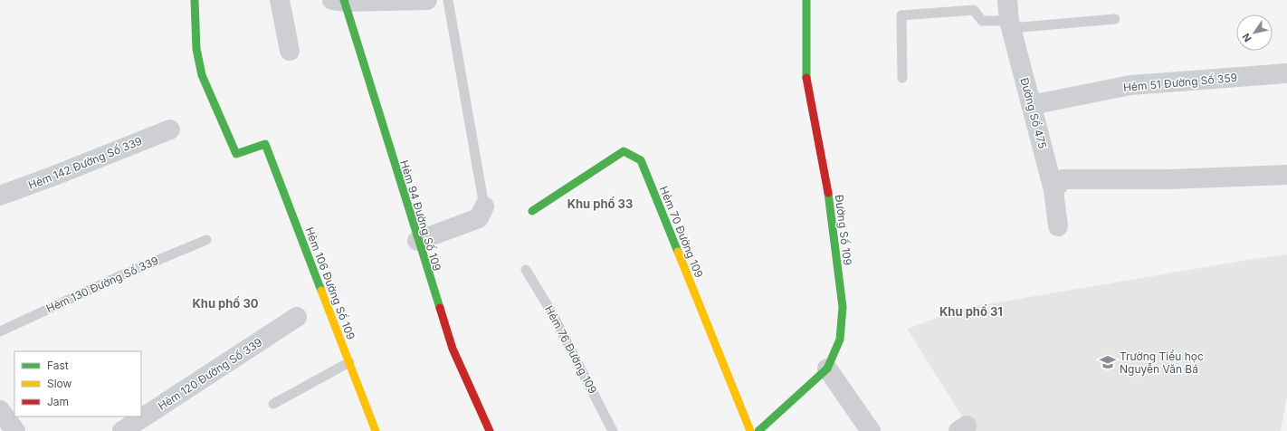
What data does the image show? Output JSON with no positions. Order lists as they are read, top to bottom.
{
  "streets": {
    "street": [
      "Hẻm 51 Đường Số 359",
      "Đường Số 475",
      "Hẻm 142 Đường Số 339",
      "Hẻm 94 Đường Số 109",
      "Đường Số 109",
      "Hẻm 70 Đường 109",
      "Hẻm 106 Đường Số 109",
      "Hẻm 120 Đường Số 339"
    ],
    "lane": ["Hẻm 130 Đường Số 339", "Hẻm 76 Đường 109"]
  },
  "crossings": [
    ["Hẻm 51 Đường Số 359", "Đường Số 475"]
  ],
  "districts": ["Khu phố 33", "Khu phố 30", "Khu phố 31"],
  "places": {
    "school or university": ["Trường Tiểu học Nguyễn Văn Bá"]
  },
  "legend": ["Fast", "Slow", "Jam"],
  "north": "bottom left"
}
